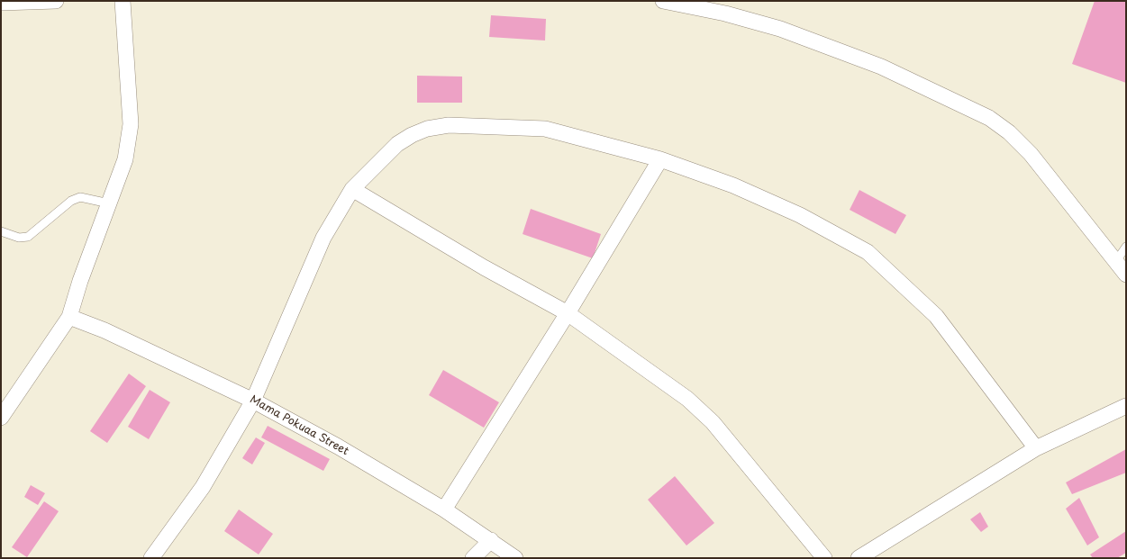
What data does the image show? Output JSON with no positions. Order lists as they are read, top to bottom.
{
  "streets": {
    "street": ["Mama Pokuaa Street"]
  }
}
